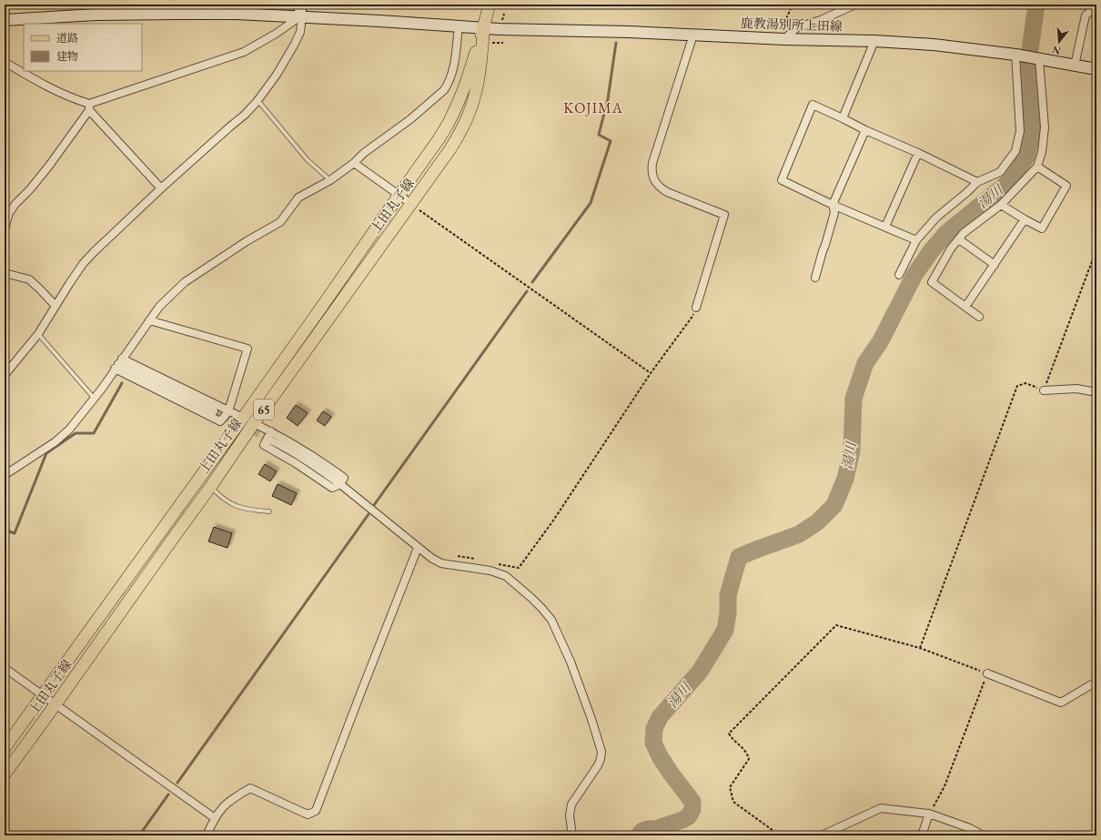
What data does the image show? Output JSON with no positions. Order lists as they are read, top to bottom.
{
  "streets": {
    "main road": ["鹿教湯別所上田線", "上田丸子線", "65"]
  },
  "crossings": [
    ["鹿教湯別所上田線", "上田丸子線"]
  ],
  "districts": ["KOJIMA"],
  "water": ["湯川"],
  "legend": ["道路", "建物"],
  "north": "bottom"
}
